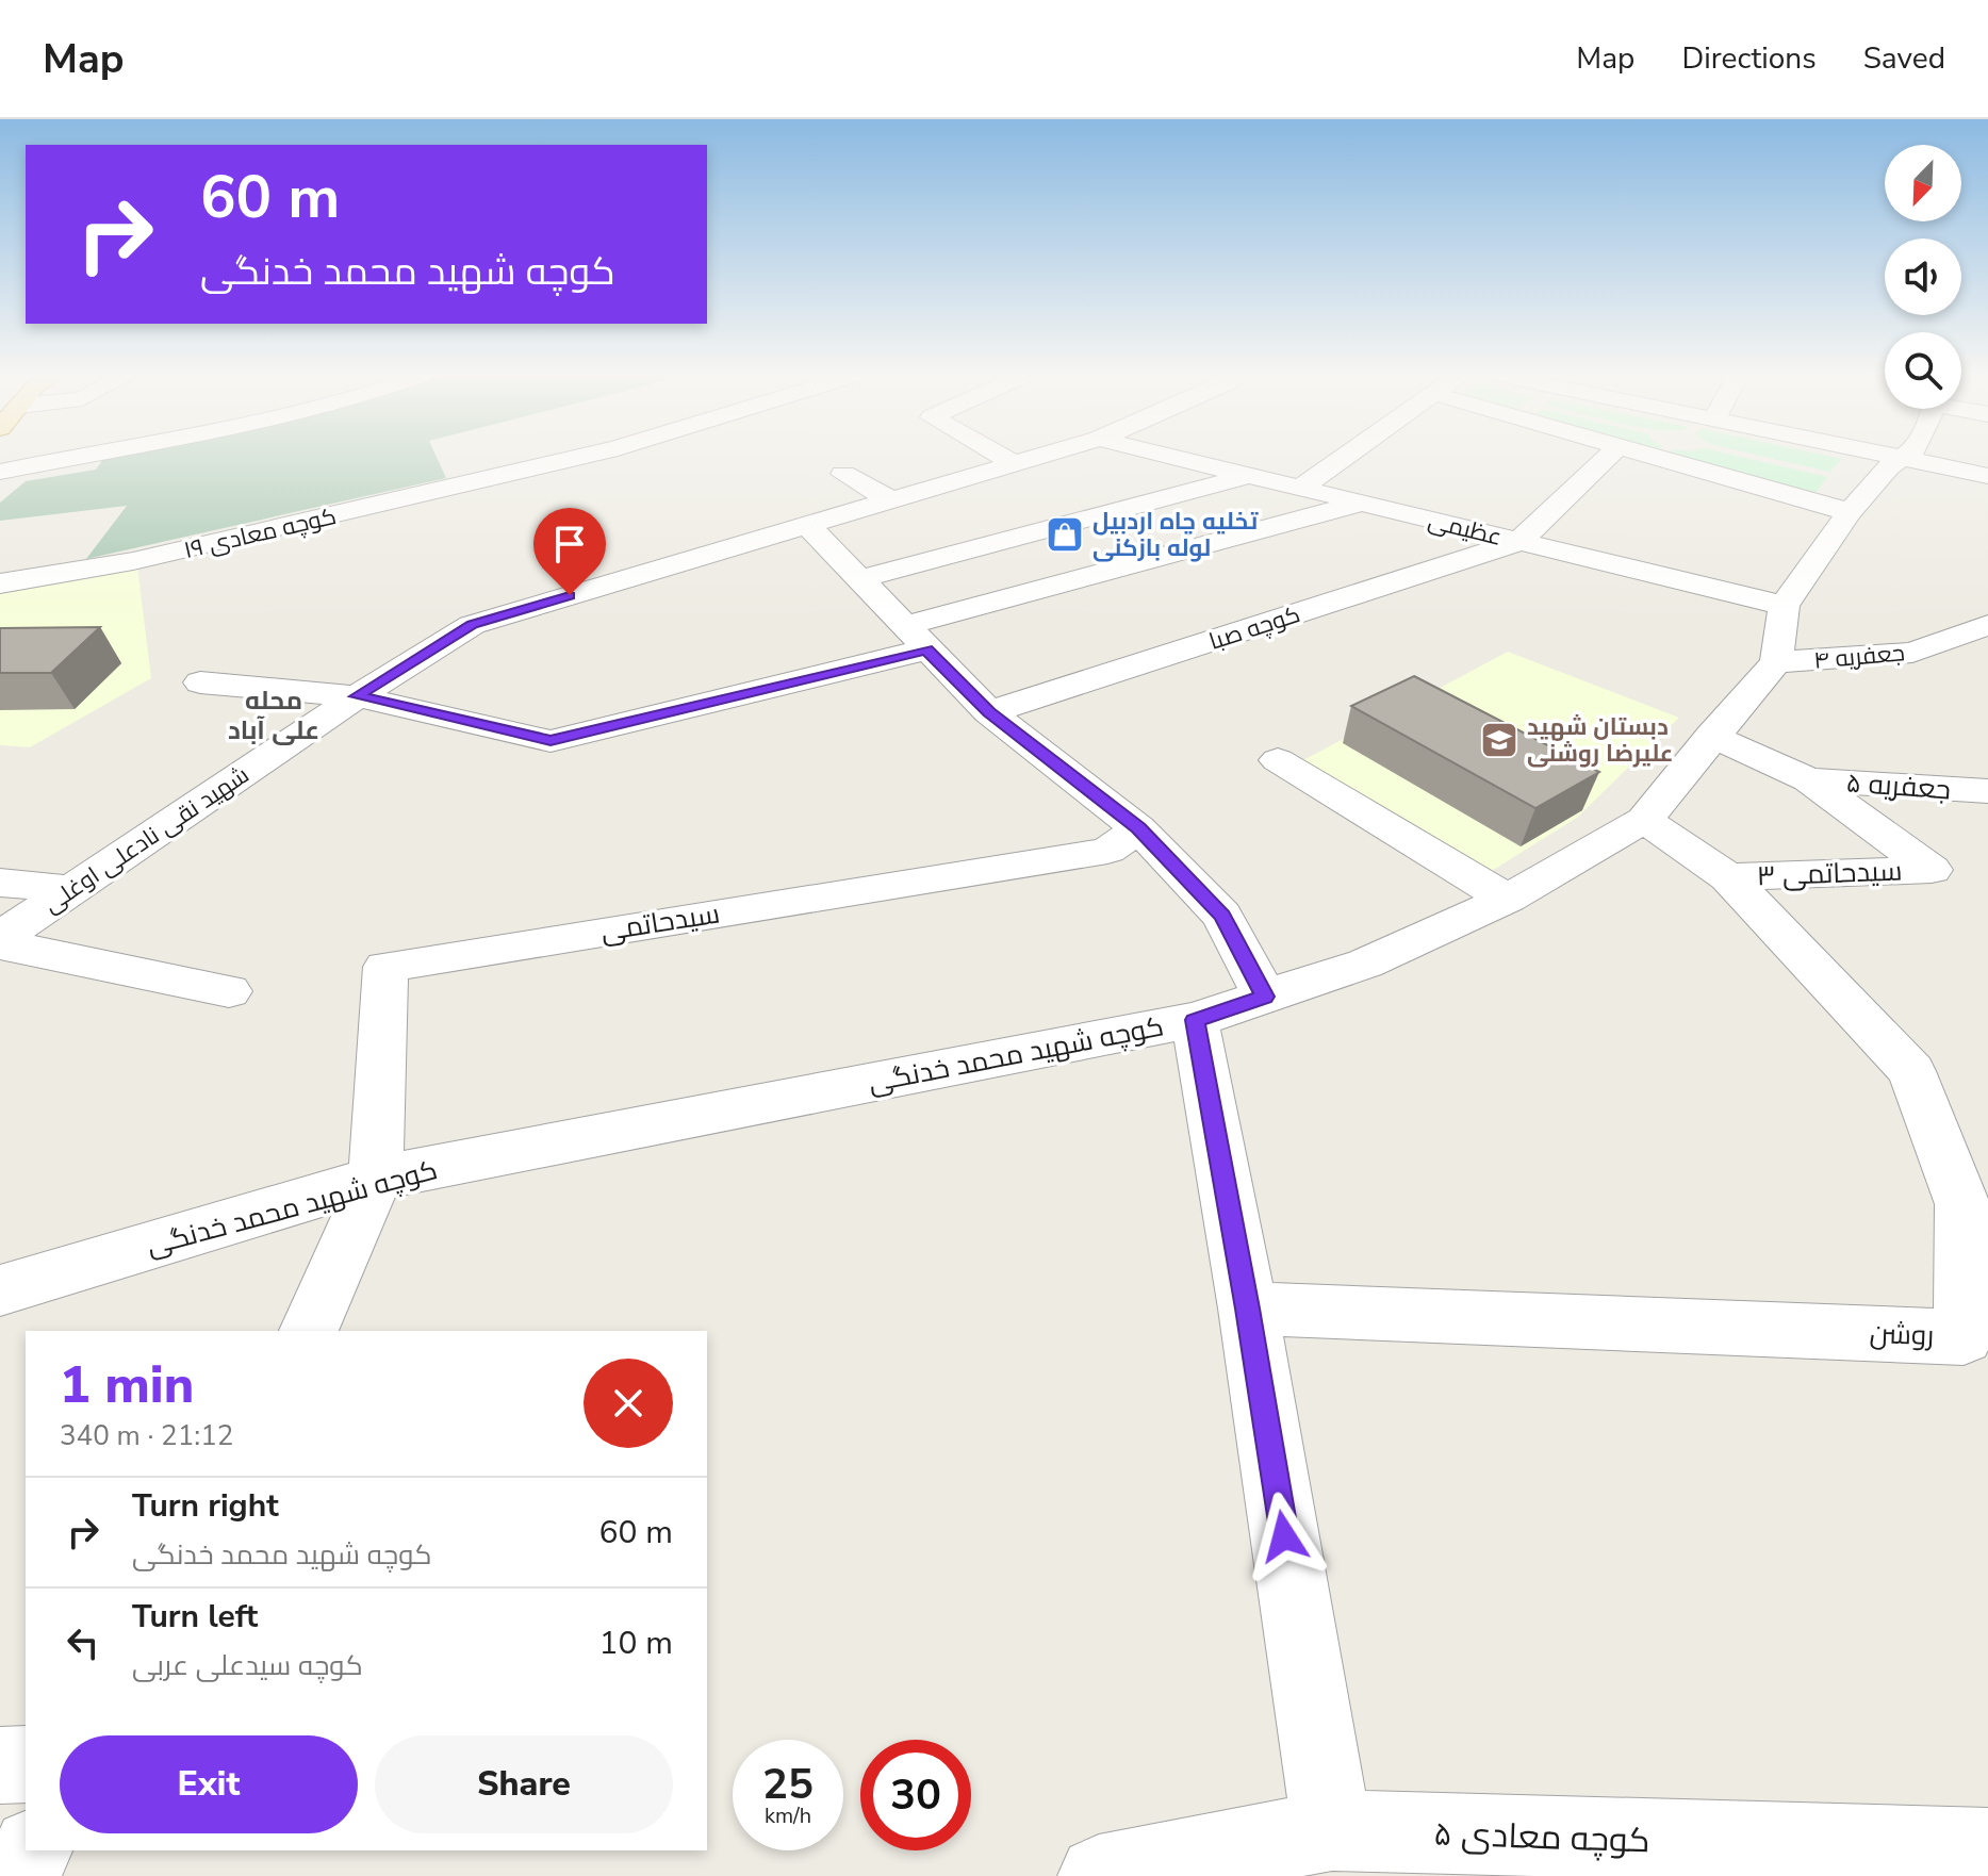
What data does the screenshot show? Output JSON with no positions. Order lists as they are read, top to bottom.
{
  "streets": {
    "street": [
      "عظیمی",
      "کوچه معادی ۱۹",
      "کوچه صبا",
      "جعفریه ۴",
      "جعفریه ۵",
      "شهید نقی نادعلی اوغلی",
      "سیدحاتمی ۳",
      "سیدحاتمی",
      "کوچه شهید محمد خدنگی",
      "روشن",
      "کوچه معادی ۵"
    ]
  },
  "crossings": [
    ["عظیمی", "کوچه صبا"],
    ["جعفریه ۴", "کوچه شهید محمد خدنگی"],
    ["جعفریه ۵", "سیدحاتمی ۳"],
    ["سیدحاتمی ۳", "روشن"],
    ["سیدحاتمی", "کوچه شهید محمد خدنگی"],
    ["کوچه شهید محمد خدنگی", "روشن"]
  ],
  "districts": ["محله علی آباد"],
  "places": {
    "shop": ["تخلیه چاه اردبیل لوله بازکنی"],
    "school or university": ["دبستان شهید علیرضا روشنی"]
  },
  "north": "bottom left",
  "page": {
    "header": "Map",
    "nav": ["Map", "Directions", "Saved"],
    "turn": ["60 m", "کوچه شهید محمد خدنگی"],
    "heading": ["1 min", "340 m · 21:12"],
    "list": [
      {
        "name": "Turn right",
        "note": "کوچه شهید محمد خدنگی",
        "value": "60 m"
      },
      {
        "name": "Turn left",
        "note": "کوچه سیدعلی عربی",
        "value": "10 m"
      }
    ],
    "buttons": ["Exit", "Share"],
    "speed": "25 km/h",
    "limit": "30"
  }
}
